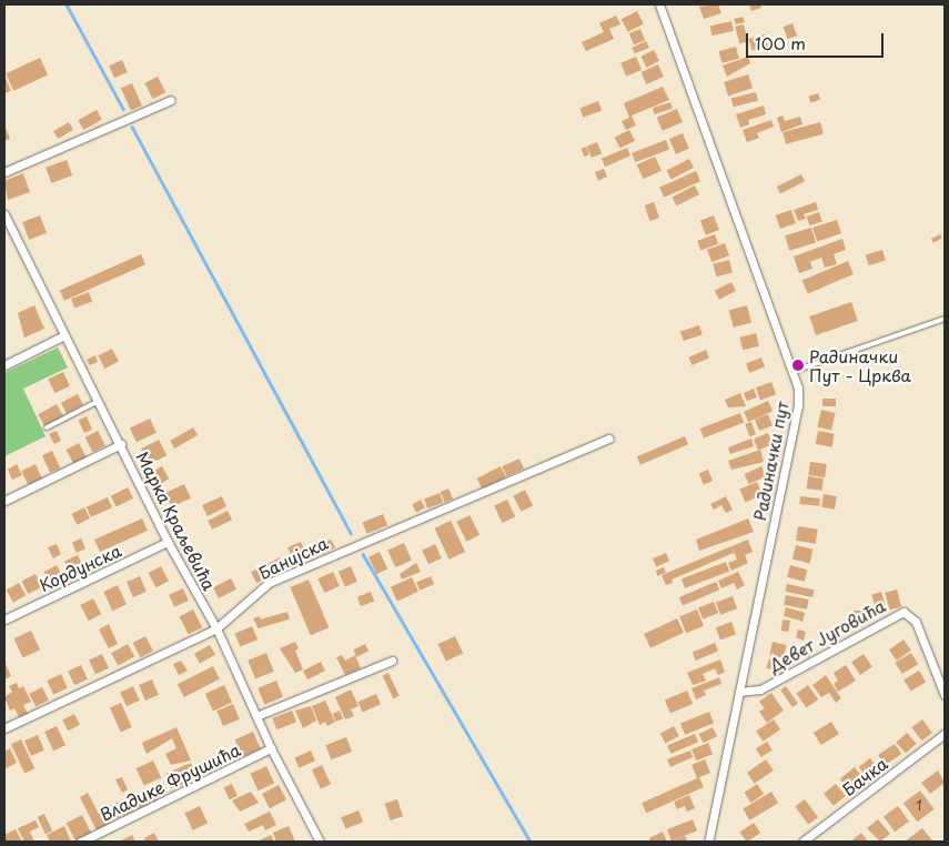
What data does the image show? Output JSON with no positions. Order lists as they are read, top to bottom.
{
  "streets": {
    "street": [
      "Радиначки пут",
      "Марка Краљевића",
      "Банијска",
      "Кордунска",
      "Девет Југовића",
      "Бачка",
      "Владике Фрушића"
    ]
  },
  "crossings": [
    ["Радиначки пут", "Девет Југовића"],
    ["Марка Краљевића", "Банијска"],
    ["Марка Краљевића", "Кордунска"],
    ["Марка Краљевића", "Владике Фрушића"]
  ],
  "places": ["Радиначки Пут - Црква"],
  "house_numbers": ["1"],
  "scale_bar": "100 m"
}
